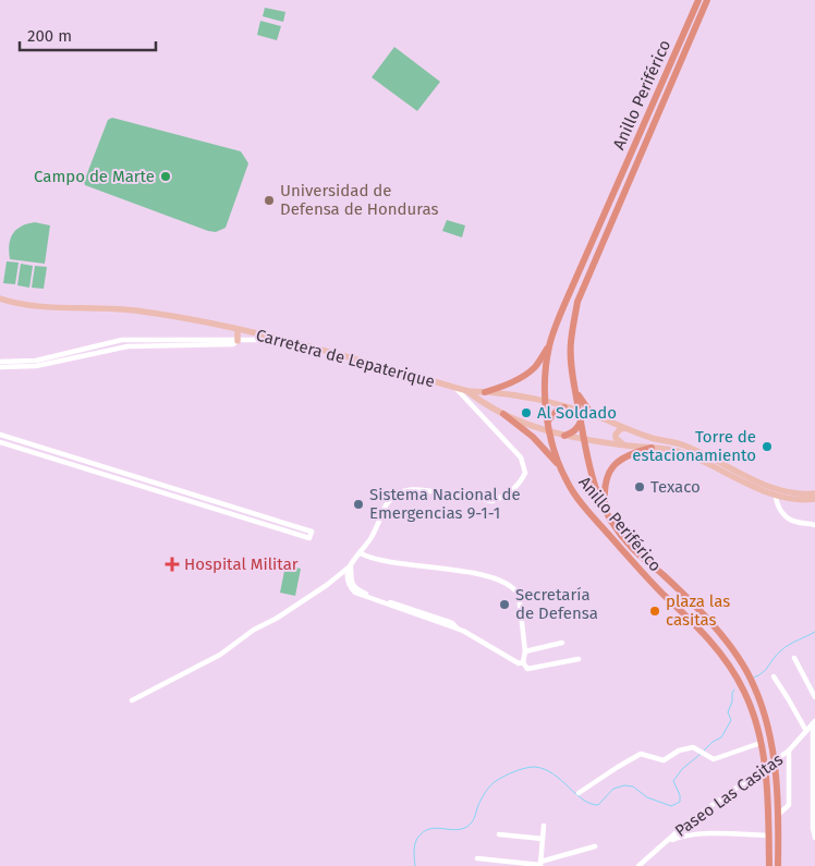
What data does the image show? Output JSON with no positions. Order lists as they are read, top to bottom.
{
  "streets": {
    "highway": ["Anillo Periférico"],
    "main road": ["Carretera de Lepaterique"],
    "street": ["Paseo Las Casitas"]
  },
  "crossings": [
    ["Anillo Periférico", "Carretera de Lepaterique"]
  ],
  "places": {
    "other": [
      "Campo de Marte",
      "Universidad de Defensa de Honduras",
      "Al Soldado",
      "Torre de estacionamiento",
      "Texaco",
      "Sistema Nacional de Emergencias 9-1-1",
      "Secretaría de Defensa",
      "plaza las casitas"
    ],
    "health": ["Hospital Militar"]
  },
  "scale_bar": "200 m"
}
